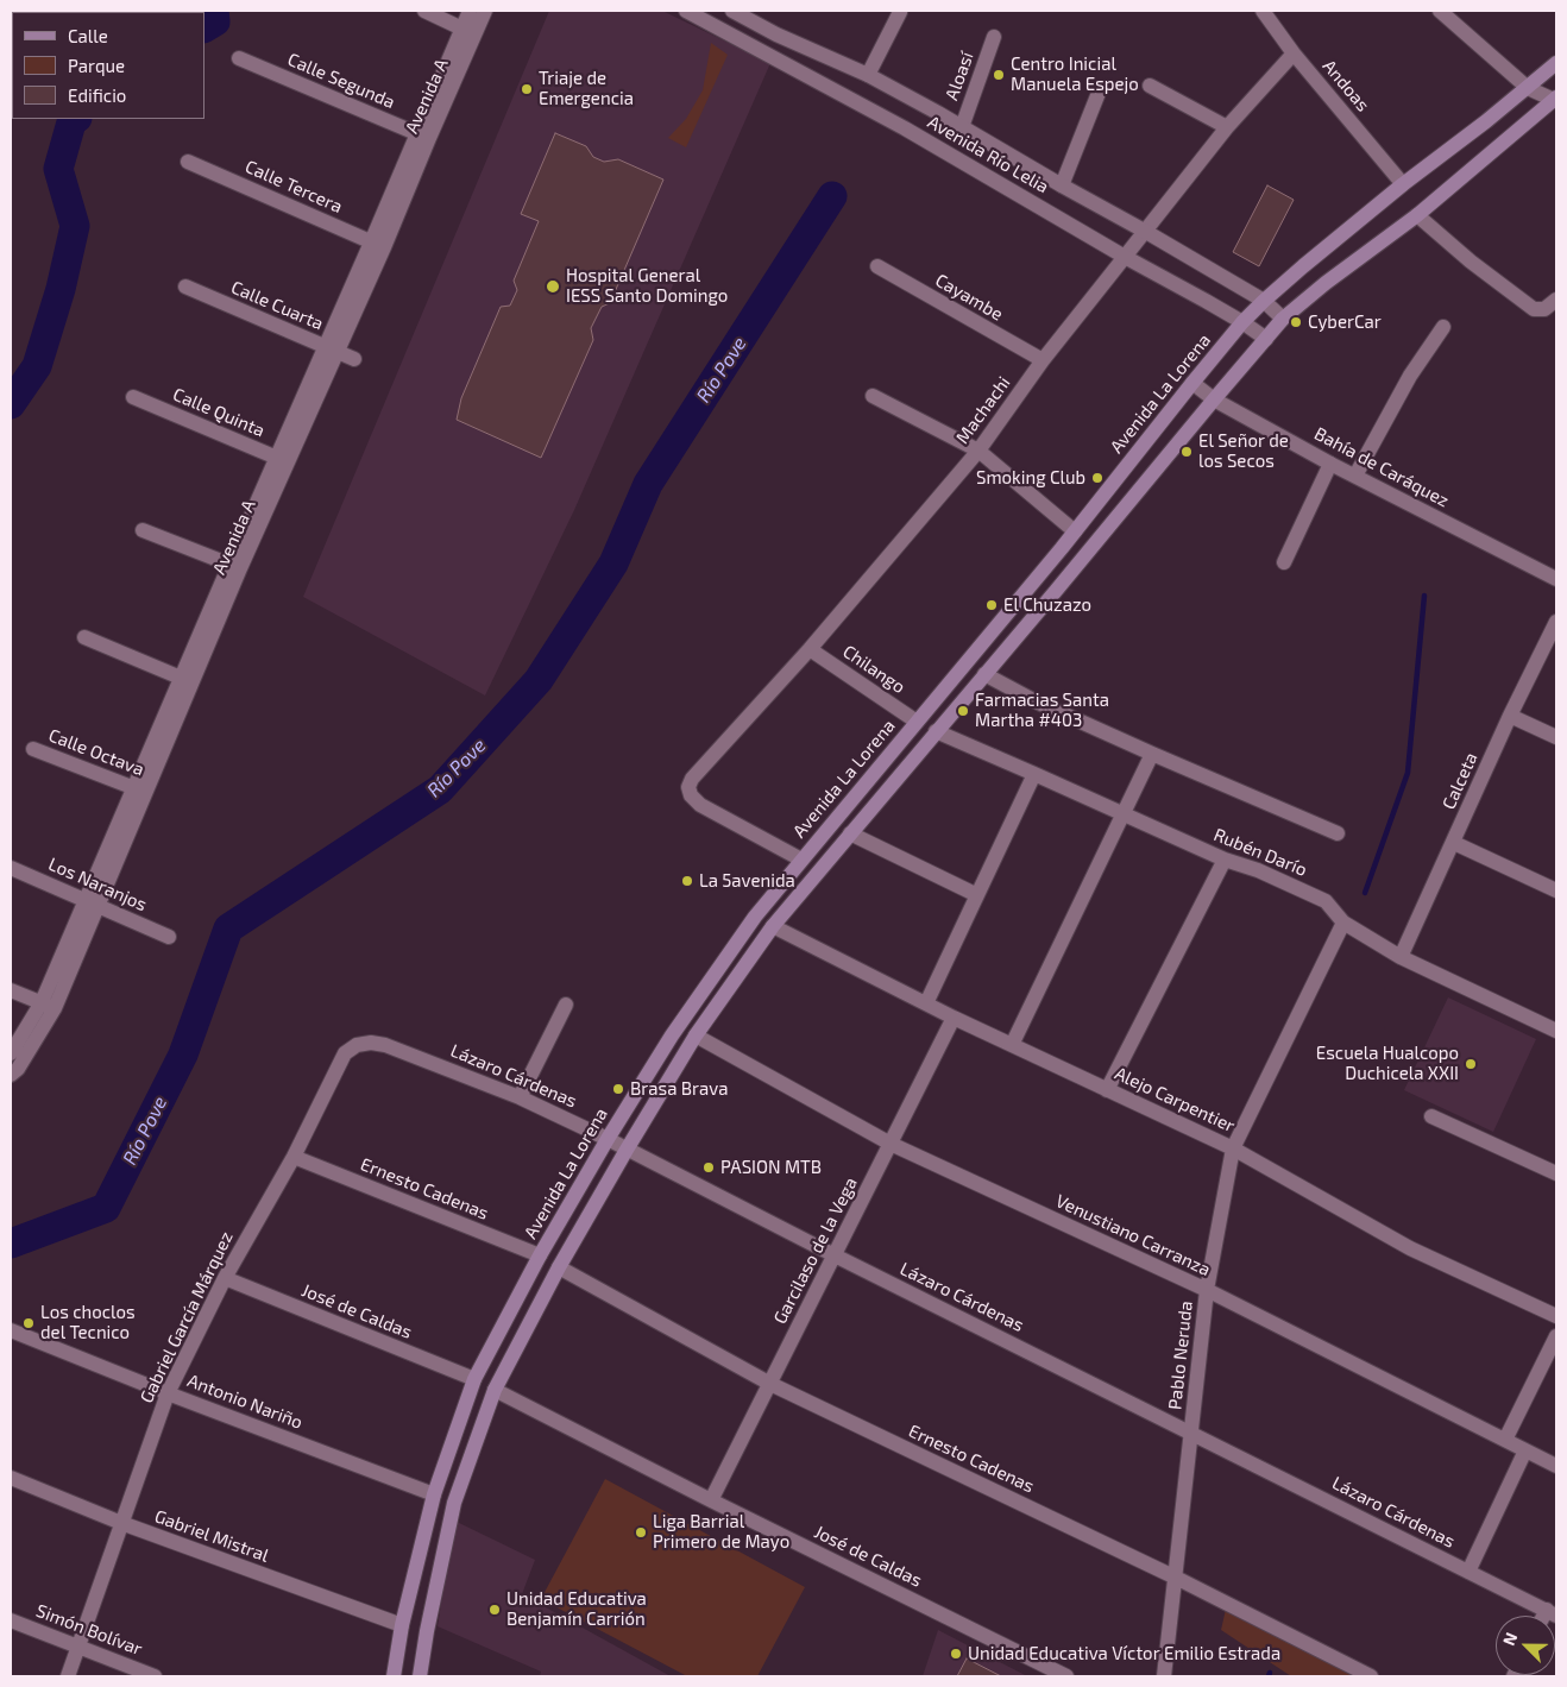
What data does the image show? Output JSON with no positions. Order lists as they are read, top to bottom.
{
  "streets": {
    "main road": ["Avenida La Lorena"],
    "street": [
      "Aloasí",
      "Calle Segunda",
      "Andoas",
      "Avenida A",
      "Avenida Río Lelia",
      "Calle Tercera",
      "Cayambe",
      "Calle Cuarta",
      "Machachi",
      "Calle Quinta",
      "Bahía de Caráquez",
      "Chilango",
      "Calle Octava",
      "Calceta",
      "Rubén Darío",
      "Los Naranjos",
      "Lázaro Cárdenas",
      "Alejo Carpentier",
      "Ernesto Cadenas",
      "Venustiano Carranza",
      "Garcilaso de la Vega",
      "José de Caldas",
      "Gabriel García Márquez",
      "Pablo Neruda",
      "Antonio Nariño",
      "Gabriel Mistral",
      "Simón Bolívar"
    ]
  },
  "crossings": [
    ["Aloasí", "Avenida Río Lelia"],
    ["Calle Segunda", "Avenida A"],
    ["Andoas", "Avenida La Lorena"],
    ["Andoas", "Machachi"],
    ["Avenida A", "Calle Tercera"],
    ["Avenida A", "Calle Cuarta"],
    ["Avenida A", "Calle Quinta"],
    ["Avenida A", "Calle Octava"],
    ["Avenida A", "Los Naranjos"],
    ["Avenida Río Lelia", "Avenida La Lorena"],
    ["Avenida Río Lelia", "Machachi"],
    ["Cayambe", "Machachi"],
    ["Avenida La Lorena", "Machachi"],
    ["Avenida La Lorena", "Bahía de Caráquez"],
    ["Avenida La Lorena", "Chilango"],
    ["Avenida La Lorena", "Lázaro Cárdenas"],
    ["Avenida La Lorena", "Ernesto Cadenas"],
    ["Avenida La Lorena", "José de Caldas"],
    ["Avenida La Lorena", "Antonio Nariño"],
    ["Avenida La Lorena", "Gabriel Mistral"],
    ["Machachi", "Chilango"],
    ["Calceta", "Rubén Darío"],
    ["Rubén Darío", "Pablo Neruda"],
    ["Lázaro Cárdenas", "Garcilaso de la Vega"],
    ["Lázaro Cárdenas", "Gabriel García Márquez"],
    ["Lázaro Cárdenas", "Pablo Neruda"],
    ["Alejo Carpentier", "Garcilaso de la Vega"],
    ["Alejo Carpentier", "Pablo Neruda"],
    ["Ernesto Cadenas", "Garcilaso de la Vega"],
    ["Ernesto Cadenas", "Gabriel García Márquez"],
    ["Ernesto Cadenas", "Pablo Neruda"],
    ["Venustiano Carranza", "Garcilaso de la Vega"],
    ["Venustiano Carranza", "Pablo Neruda"],
    ["Garcilaso de la Vega", "José de Caldas"],
    ["José de Caldas", "Gabriel García Márquez"],
    ["Gabriel García Márquez", "Antonio Nariño"],
    ["Gabriel García Márquez", "Gabriel Mistral"],
    ["Gabriel García Márquez", "Simón Bolívar"]
  ],
  "water": ["Río Pove"],
  "places": [
    "Centro Inicial Manuela Espejo",
    "Triaje de Emergencia",
    "Hospital General IESS Santo Domingo",
    "CyberCar",
    "El Señor de los Secos",
    "Smoking Club",
    "El Chuzazo",
    "Farmacias Santa Martha #403",
    "La 5avenida",
    "Escuela Hualcopo Duchicela XXII",
    "Brasa Brava",
    "PASION MTB",
    "Los choclos del Tecnico",
    "Liga Barrial Primero de Mayo",
    "Unidad Educativa Benjamín Carrión",
    "Unidad Educativa Víctor Emilio Estrada"
  ],
  "legend": ["Calle", "Parque", "Edificio"],
  "north": "top left"
}
